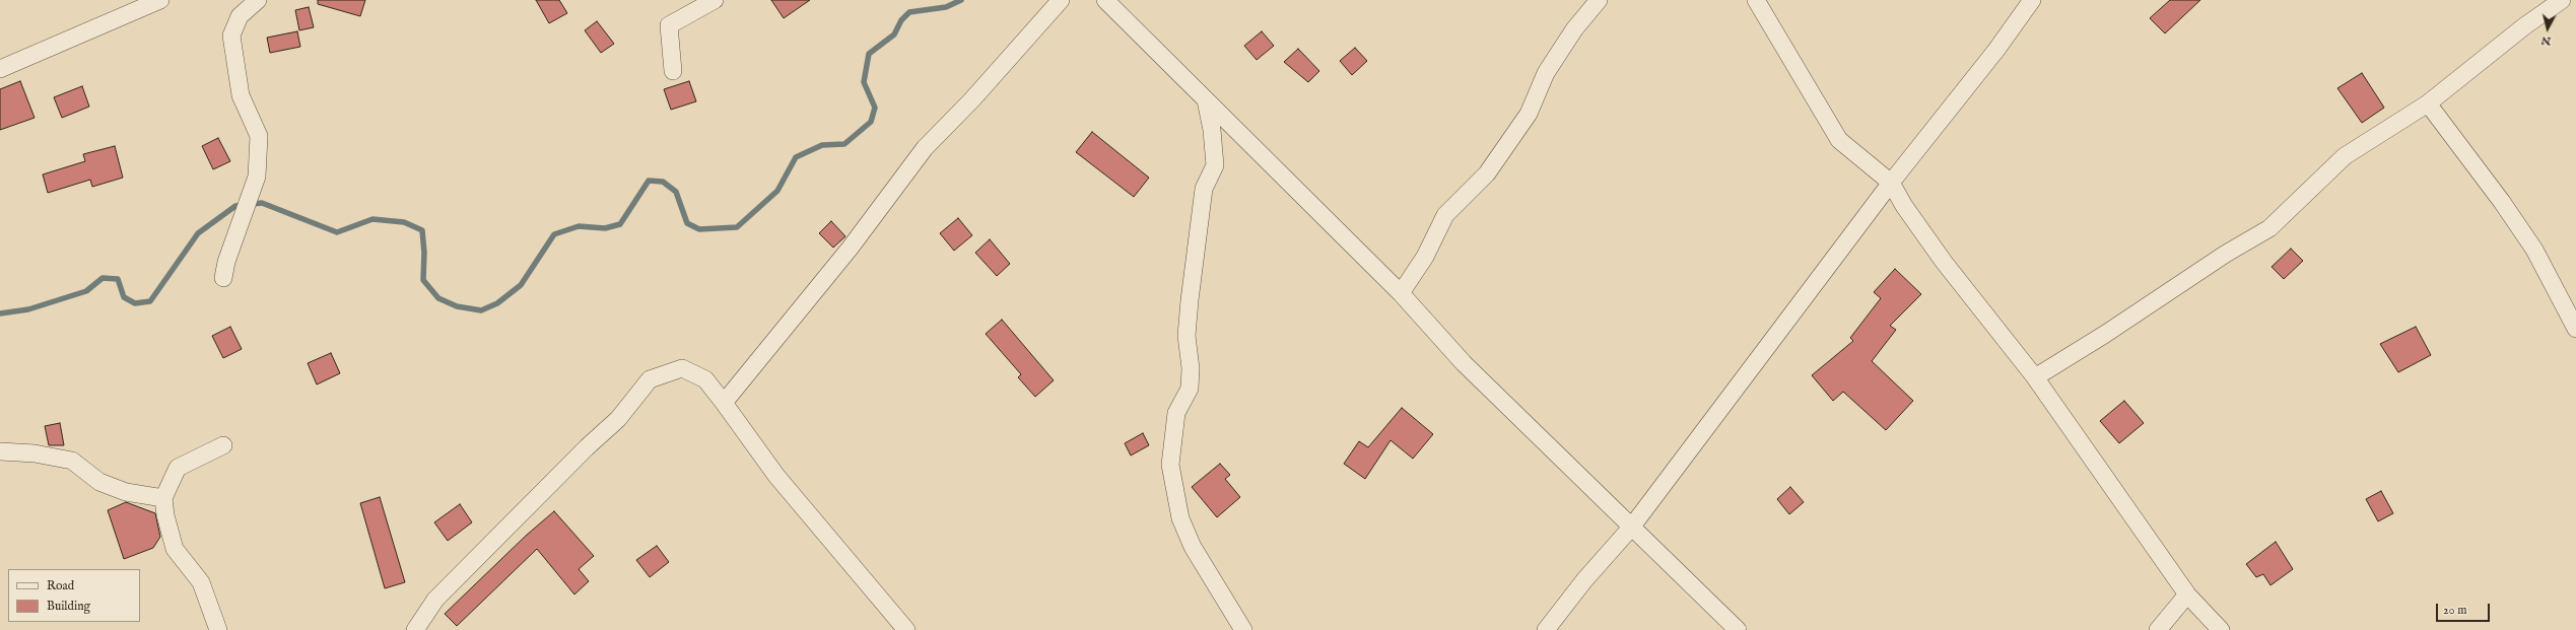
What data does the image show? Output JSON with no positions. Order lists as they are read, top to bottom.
{
  "legend": ["Road", "Building"],
  "scale_bar": "20 m",
  "north": "bottom"
}
